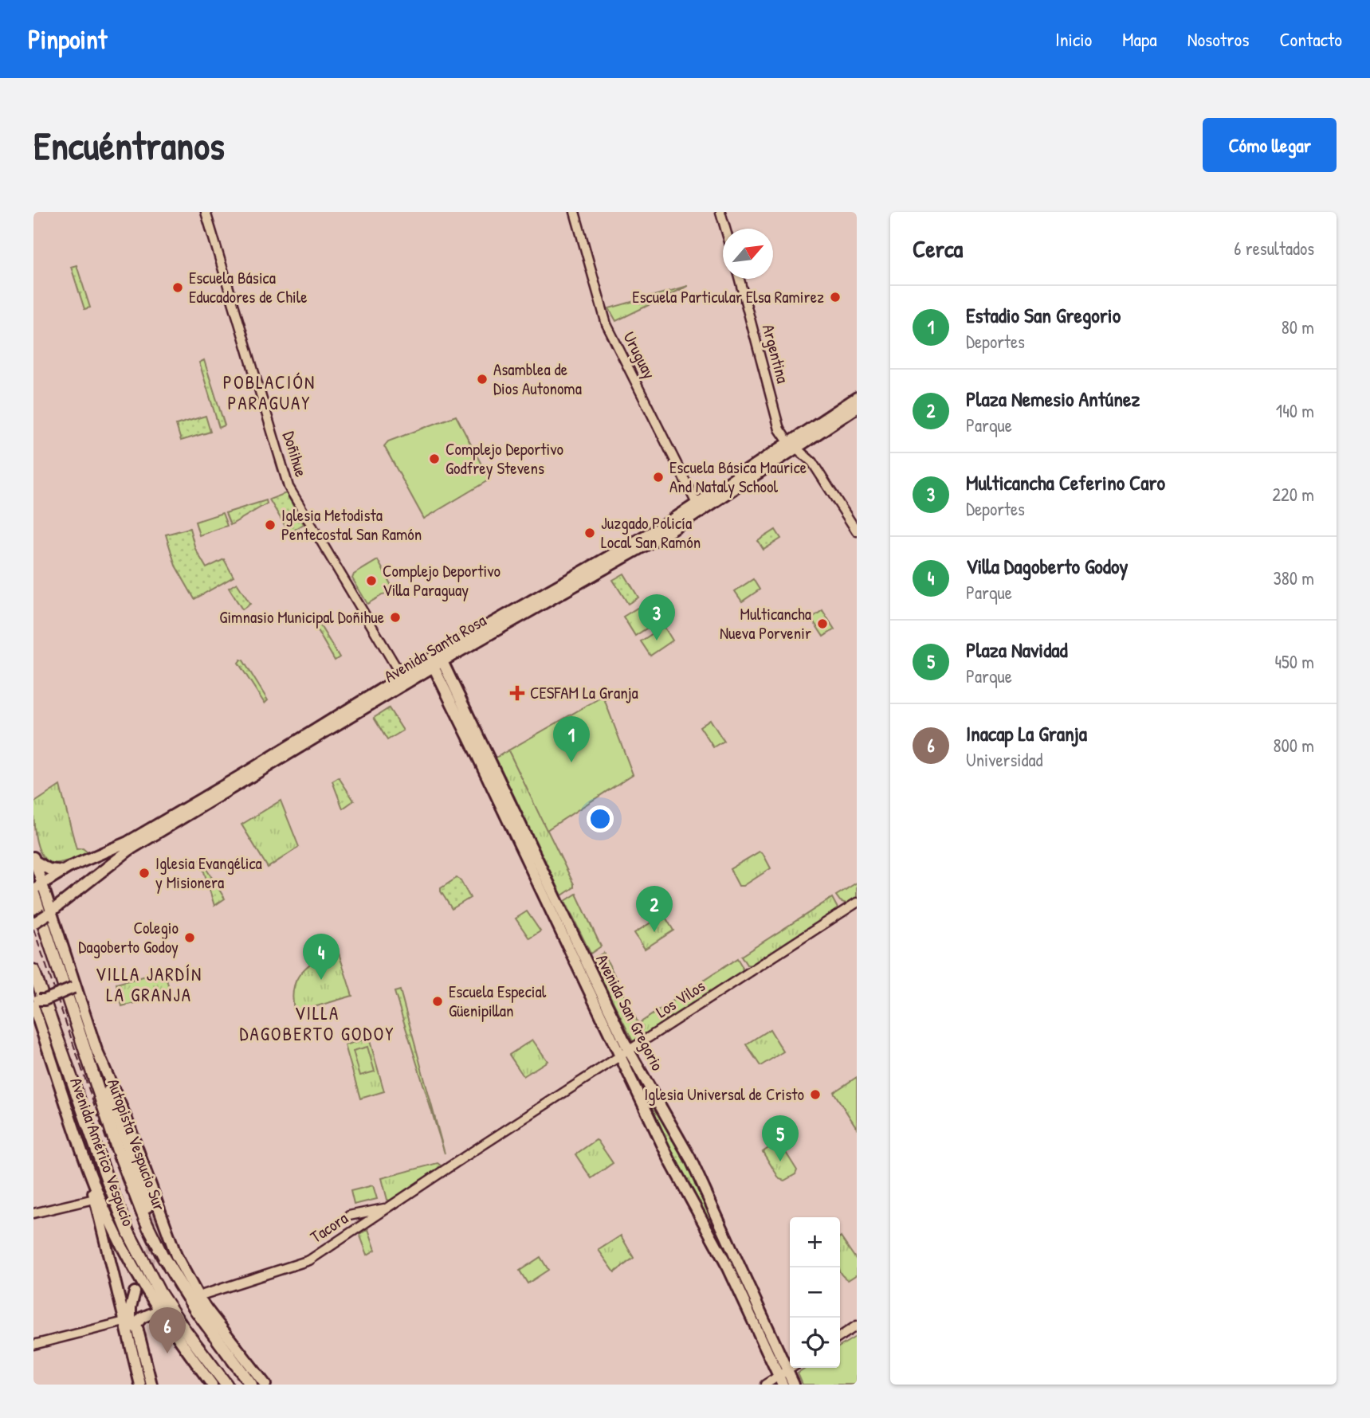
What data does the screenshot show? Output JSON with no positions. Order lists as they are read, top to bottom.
{
  "streets": {
    "highway": ["Autopista Vespucio Sur"],
    "main road": ["Avenida Santa Rosa", "Avenida San Gregorio", "Avenida Américo Vespucio"],
    "street": [
      "Argentina",
      "Uruguay",
      "Doñihue",
      "Los Vilos",
      "Tacora"
    ]
  },
  "crossings": [
    ["Argentina", "Avenida Santa Rosa"],
    ["Uruguay", "Avenida Santa Rosa"],
    ["Doñihue", "Avenida Santa Rosa"],
    ["Avenida Santa Rosa", "Avenida San Gregorio"],
    ["Avenida Santa Rosa", "Autopista Vespucio Sur"],
    ["Avenida Santa Rosa", "Avenida Américo Vespucio"],
    ["Los Vilos", "Avenida San Gregorio"],
    ["Los Vilos", "Tacora"],
    ["Autopista Vespucio Sur", "Avenida Américo Vespucio"],
    ["Avenida Américo Vespucio", "Tacora"]
  ],
  "districts": ["POBLACIÓN PARAGUAY", "VILLA JARDÍN LA GRANJA", "VILLA DAGOBERTO GODOY"],
  "places": {
    "other": [
      "Escuela Básica Educadores de Chile",
      "Escuela Particular Elsa Ramirez",
      "Asamblea de Dios Autonoma",
      "Complejo Deportivo Godfrey Stevens",
      "Escuela Básica Maurice And Nataly School",
      "Iglesia Metodista Pentecostal San Ramón",
      "Juzgado Policía Local San Ramón",
      "Complejo Deportivo Villa Paraguay",
      "Gimnasio Municipal Doñihue",
      "Multicancha Nueva Porvenir",
      "Iglesia Evangélica y Misionera",
      "Colegio Dagoberto Godoy",
      "Escuela Especial Güenipillan",
      "Iglesia Universal de Cristo"
    ],
    "health": ["CESFAM La Granja"]
  },
  "north": "top right",
  "page": {
    "header": "Pinpoint",
    "nav": [
      "Inicio",
      "Mapa",
      "Nosotros",
      "Contacto"
    ],
    "buttons": "Cómo llegar",
    "title": "Encuéntranos",
    "heading": ["Cerca", "6 resultados"],
    "list": [
      {
        "mark": "1",
        "name": "Estadio San Gregorio",
        "note": "Deportes",
        "value": "80 m"
      },
      {
        "mark": "2",
        "name": "Plaza Nemesio Antúnez",
        "note": "Parque",
        "value": "140 m"
      },
      {
        "mark": "3",
        "name": "Multicancha Ceferino Caro",
        "note": "Deportes",
        "value": "220 m"
      },
      {
        "mark": "4",
        "name": "Villa Dagoberto Godoy",
        "note": "Parque",
        "value": "380 m"
      },
      {
        "mark": "5",
        "name": "Plaza Navidad",
        "note": "Parque",
        "value": "450 m"
      },
      {
        "mark": "6",
        "name": "Inacap La Granja",
        "note": "Universidad",
        "value": "800 m"
      }
    ],
    "pins": [
      "3",
      "1",
      "2",
      "4",
      "5",
      "6"
    ],
    "map_buttons": ["+", "−"]
  }
}
